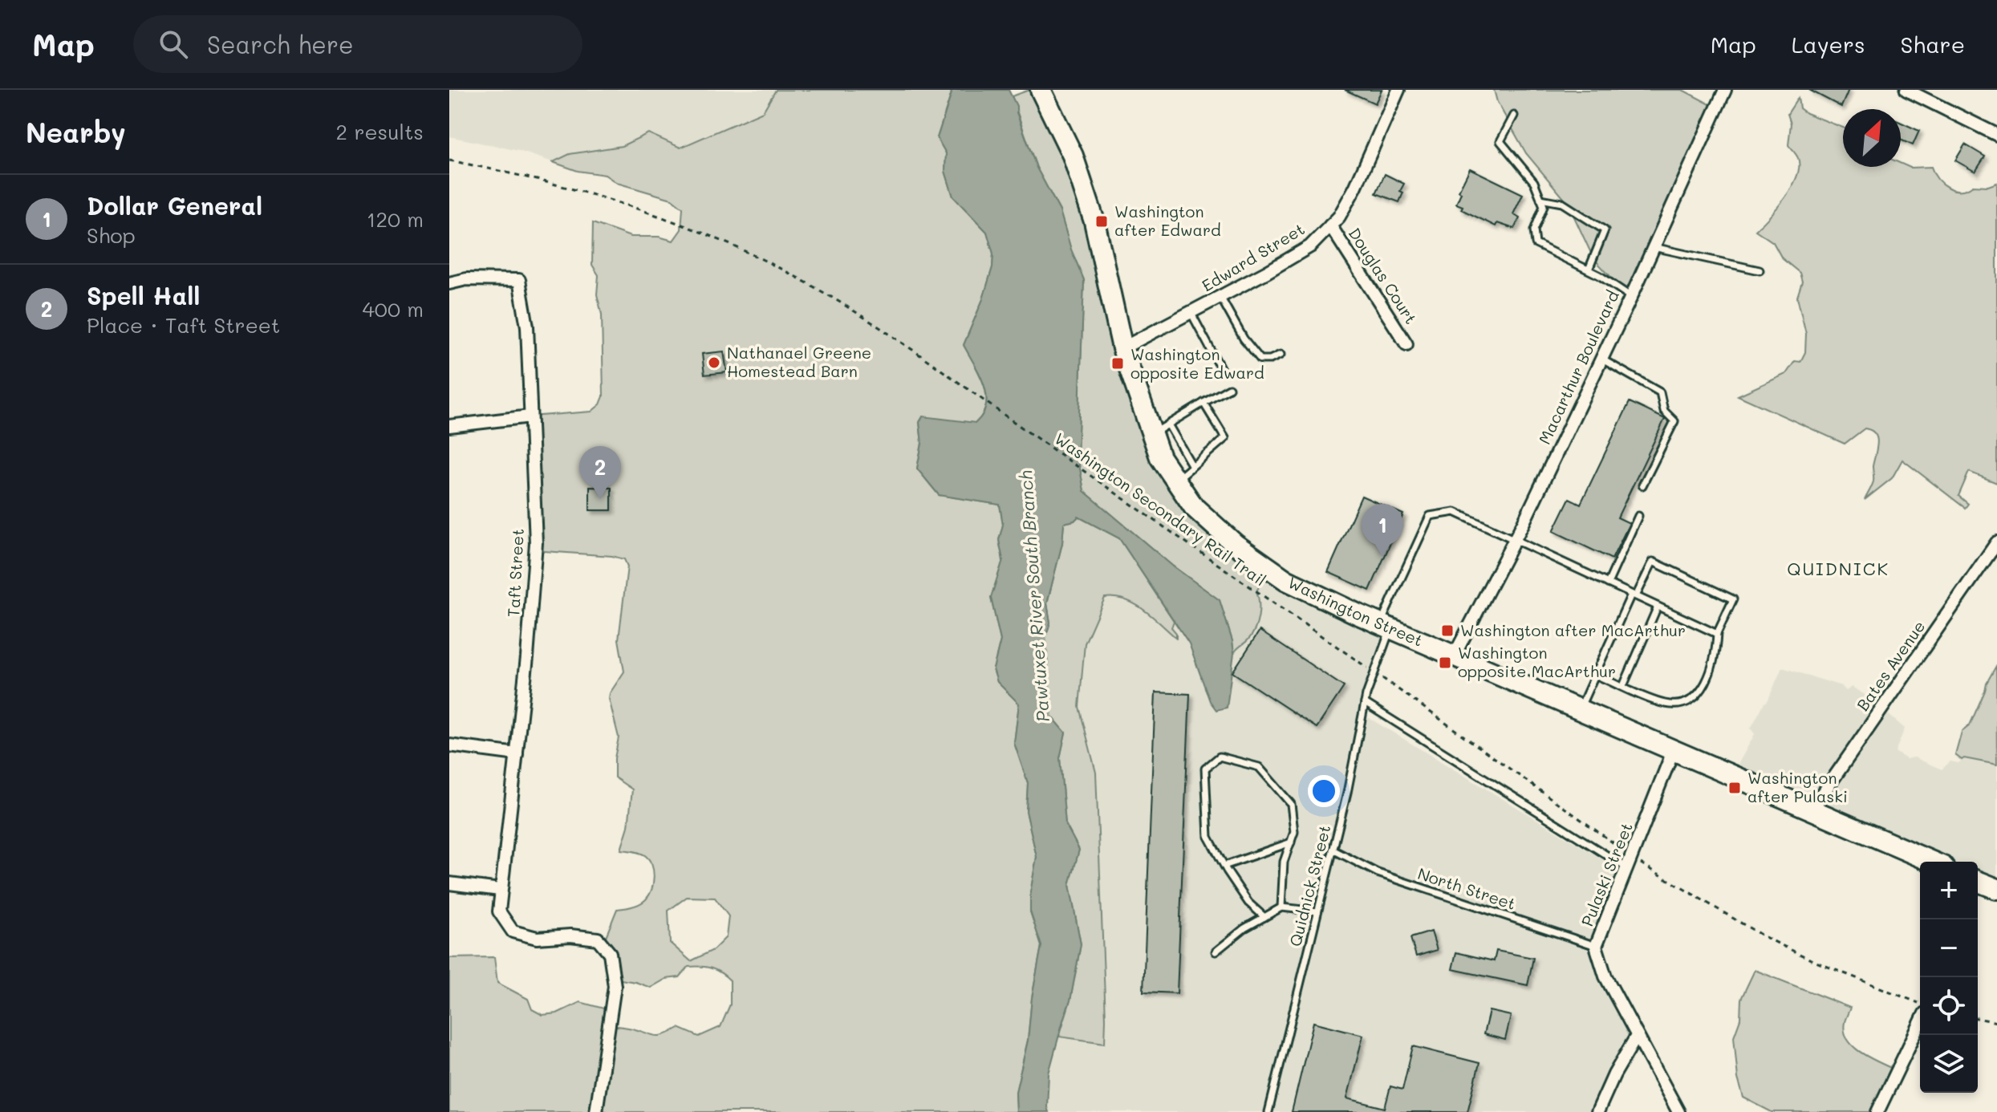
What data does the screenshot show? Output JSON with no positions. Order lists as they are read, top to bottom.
{
  "streets": {
    "main road": ["Washington Street"],
    "street": [
      "Edward Street",
      "Douglas Court",
      "Macarthur Boulevard",
      "Taft Street",
      "Bates Avenue",
      "Pulaski Street"
    ],
    "lane": ["Quidnick Street", "North Street"],
    "path": ["Washington Secondary Rail Trail"]
  },
  "crossings": [
    ["Edward Street", "Douglas Court"],
    ["Edward Street", "Washington Street"],
    ["Macarthur Boulevard", "Washington Street"],
    ["Macarthur Boulevard", "Quidnick Street"],
    ["Washington Secondary Rail Trail", "Pulaski Street"],
    ["Washington Secondary Rail Trail", "Quidnick Street"],
    ["Washington Street", "Bates Avenue"],
    ["Washington Street", "Pulaski Street"],
    ["Washington Street", "Quidnick Street"],
    ["Pulaski Street", "North Street"],
    ["Quidnick Street", "North Street"]
  ],
  "districts": ["QUIDNICK"],
  "water": ["Pawtuxet River South Branch"],
  "places": {
    "transit": [
      "Washington after Edward",
      "Washington opposite Edward",
      "Washington after MacArthur",
      "Washington opposite MacArthur",
      "Washington after Pulaski"
    ],
    "other": ["Nathanael Greene Homestead Barn"]
  },
  "north": "top right",
  "page": {
    "header": "Map",
    "search": "Search here",
    "nav": ["Map", "Layers", "Share"],
    "heading": ["Nearby", "2 results"],
    "list": [
      {
        "mark": "1",
        "name": "Dollar General",
        "note": "Shop",
        "value": "120 m"
      },
      {
        "mark": "2",
        "name": "Spell Hall",
        "note": "Place · Taft Street",
        "value": "400 m"
      }
    ],
    "pins": ["2", "1"],
    "map_buttons": ["+", "−"]
  }
}
